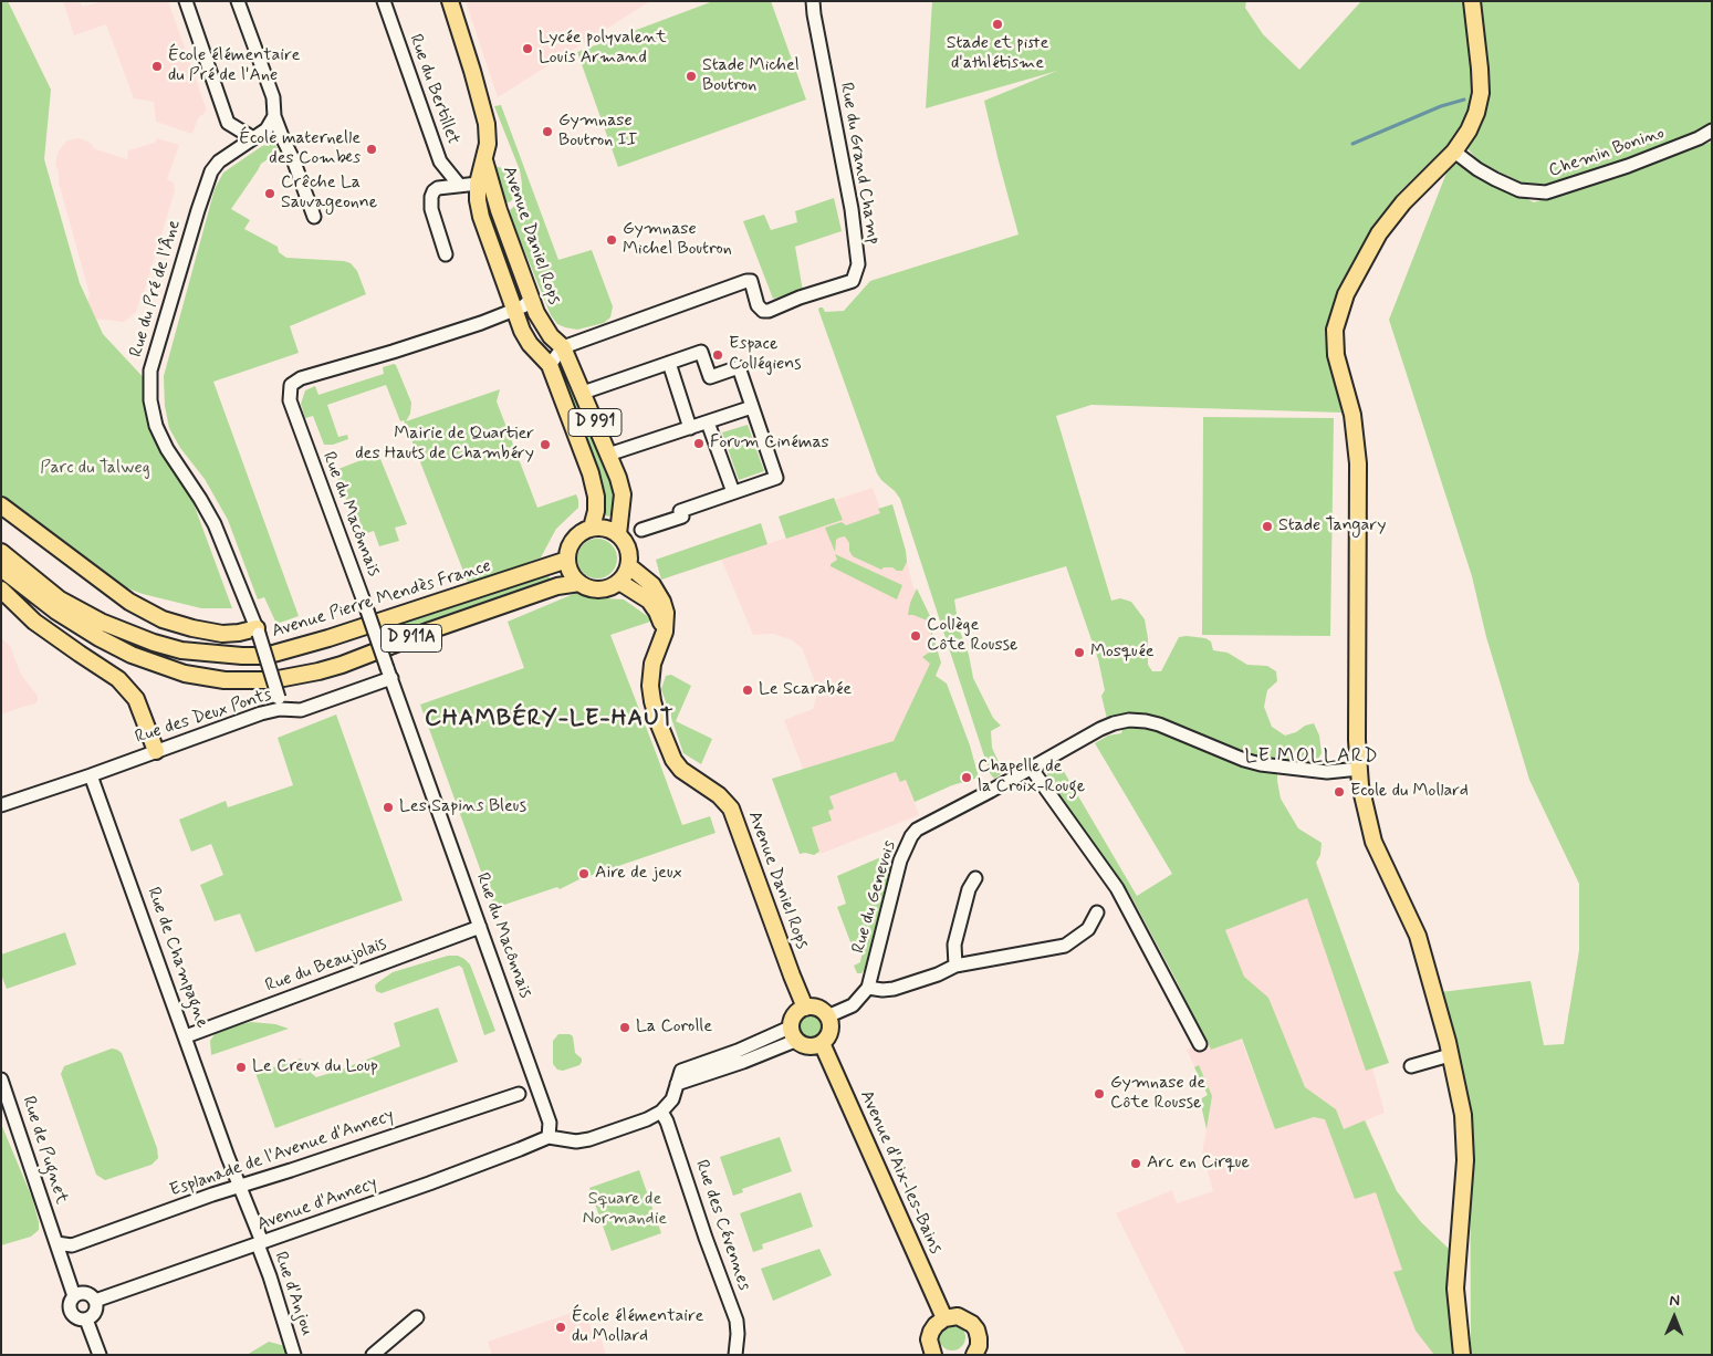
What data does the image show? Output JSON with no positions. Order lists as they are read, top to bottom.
{
  "streets": {
    "main road": [
      "Avenue Daniel Rops",
      "D 991",
      "Avenue Pierre Mendès France",
      "D 911A",
      "Avenue d'Aix-les-Bains"
    ],
    "street": [
      "Rue du Bertillet",
      "Chemin Bonino",
      "Rue du Grand Champ",
      "Rue du Pré de l'Âne",
      "Rue du Macônnais",
      "Rue des Deux Ponts",
      "Rue du Genevois",
      "Rue de Champagne",
      "Rue du Beaujolais",
      "Rue de Pugnet",
      "Esplanade de l'Avenue d'Annecy",
      "Avenue d'Annecy",
      "Rue des Cévennes",
      "Rue d'Anjou"
    ]
  },
  "crossings": [
    ["Rue du Grand Champ", "Avenue Daniel Rops"],
    ["Avenue Daniel Rops", "Rue du Macônnais"],
    ["Avenue Daniel Rops", "Avenue Pierre Mendès France"],
    ["Avenue Daniel Rops", "D 911A"],
    ["Avenue Daniel Rops", "Avenue d'Aix-les-Bains"],
    ["Rue du Pré de l'Âne", "Rue des Deux Ponts"],
    ["Rue du Macônnais", "Rue des Deux Ponts"],
    ["Rue du Macônnais", "Rue du Beaujolais"],
    ["Rue du Macônnais", "Avenue d'Annecy"],
    ["Avenue Pierre Mendès France", "D 911A"],
    ["Rue des Deux Ponts", "Rue de Champagne"],
    ["Rue de Champagne", "Rue du Beaujolais"],
    ["Rue de Champagne", "Esplanade de l'Avenue d'Annecy"],
    ["Rue de Champagne", "Avenue d'Annecy"],
    ["Rue de Champagne", "Rue d'Anjou"],
    ["Rue de Pugnet", "Esplanade de l'Avenue d'Annecy"],
    ["Avenue d'Annecy", "Rue d'Anjou"]
  ],
  "districts": ["CHAMBÉRY-LE-HAUT", "LE MOLLARD"],
  "parks": ["Parc du Talweg", "Square de Normandie"],
  "places": [
    "Stade et piste d'athlétisme",
    "Lycée polyvalent Louis Armand",
    "École élémentaire du Pré de l'Ane",
    "Stade Michel Boutron",
    "Gymnase Boutron II",
    "École maternelle des Combes",
    "Crêche La Sauvageonne",
    "Gymnase Michel Boutron",
    "Espace Collégiens",
    "Forum Cinémas",
    "Mairie de Quartier des Hauts de Chambéry",
    "Stade Tangary",
    "Collège Côte Rousse",
    "Mosquée",
    "Le Scarabée",
    "Chapelle de la Croix-Rouge",
    "Ecole du Mollard",
    "Les Sapins Bleus",
    "Aire de jeux",
    "La Corolle",
    "Le Creux du Loup",
    "Gymnase de Côte Rousse",
    "Arc en Cirque",
    "École élémentaire du Mollard"
  ],
  "north": "top"
}
